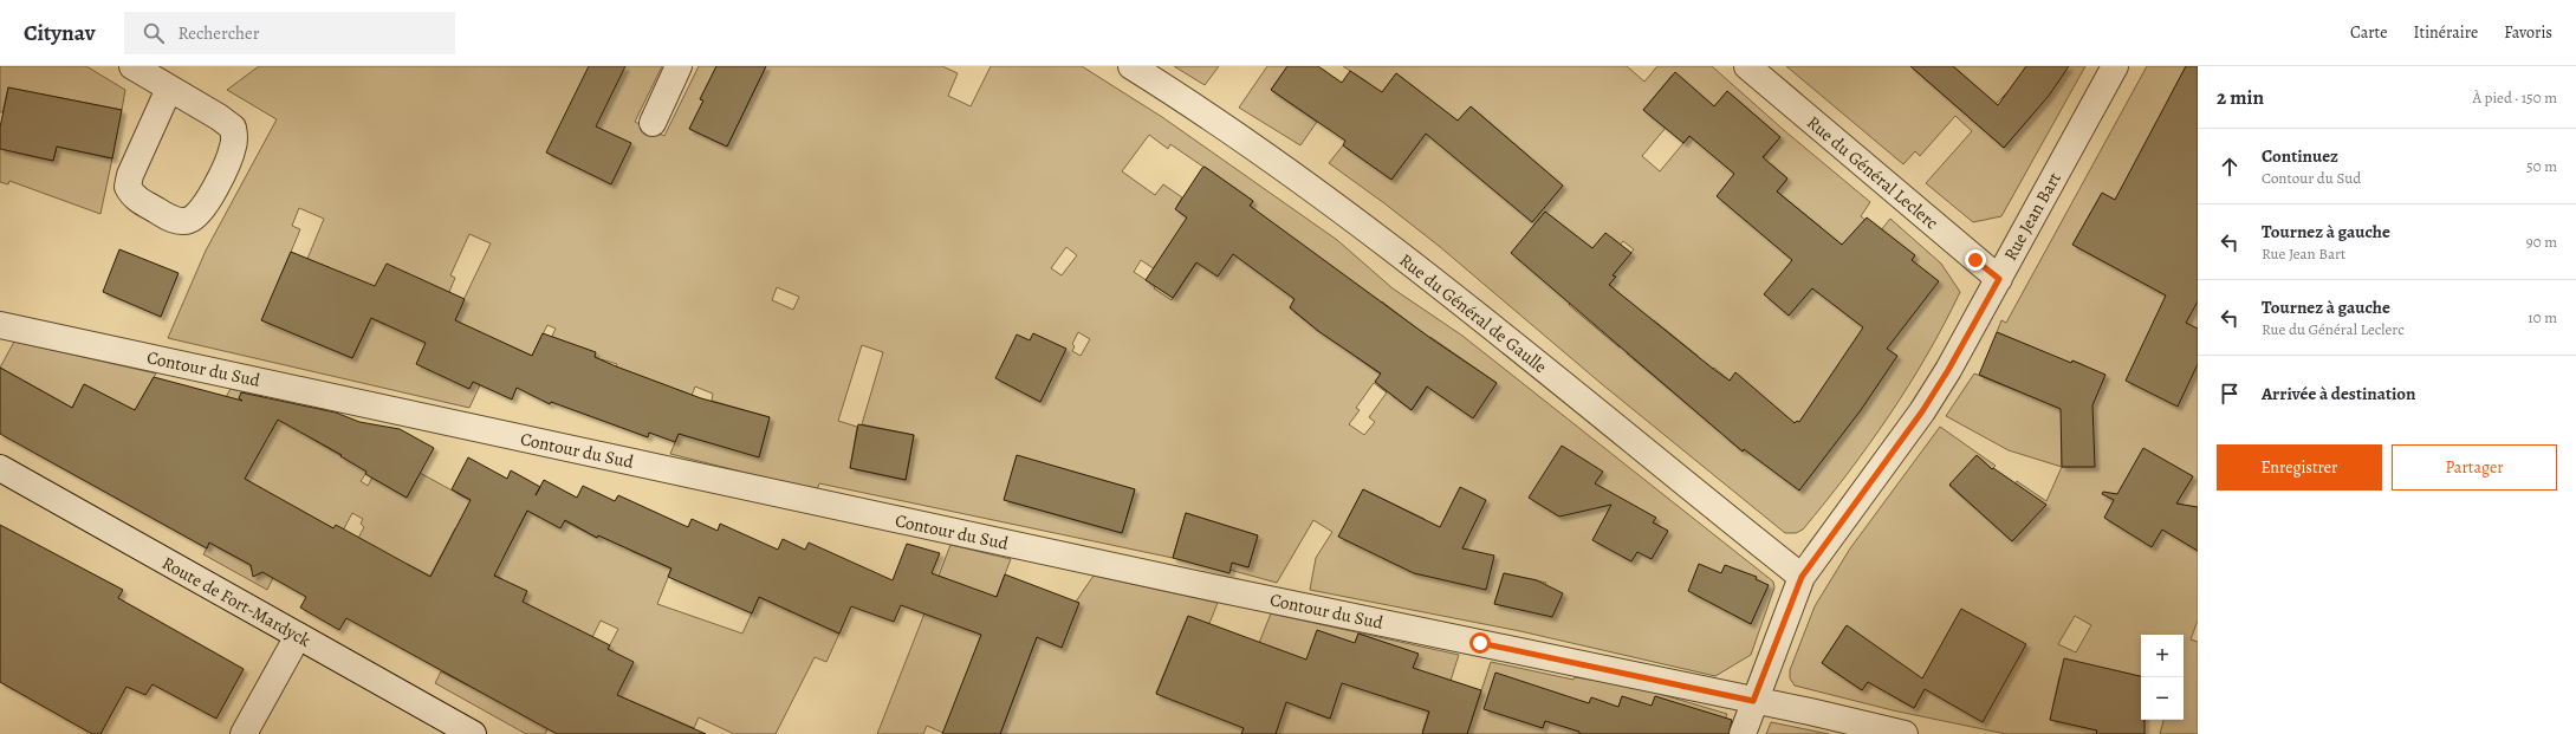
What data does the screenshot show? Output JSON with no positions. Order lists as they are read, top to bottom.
{
  "streets": {
    "street": [
      "Rue du Général Leclerc",
      "Rue Jean Bart",
      "Rue du Général de Gaulle",
      "Contour du Sud",
      "Route de Fort-Mardyck"
    ]
  },
  "crossings": [
    ["Rue du Général Leclerc", "Rue Jean Bart"],
    ["Rue Jean Bart", "Rue du Général de Gaulle"],
    ["Rue Jean Bart", "Contour du Sud"]
  ],
  "page": {
    "header": "Citynav",
    "search": "Rechercher",
    "nav": ["Carte", "Itinéraire", "Favoris"],
    "heading": ["2 min", "À pied · 150 m"],
    "list": [
      ["Continuez", "Contour du Sud", "50 m"],
      ["Tournez à gauche", "Rue Jean Bart", "90 m"],
      ["Tournez à gauche", "Rue du Général Leclerc", "10 m"],
      "Arrivée à destination"
    ],
    "buttons": ["Enregistrer", "Partager"],
    "map_buttons": ["+", "−"]
  }
}
